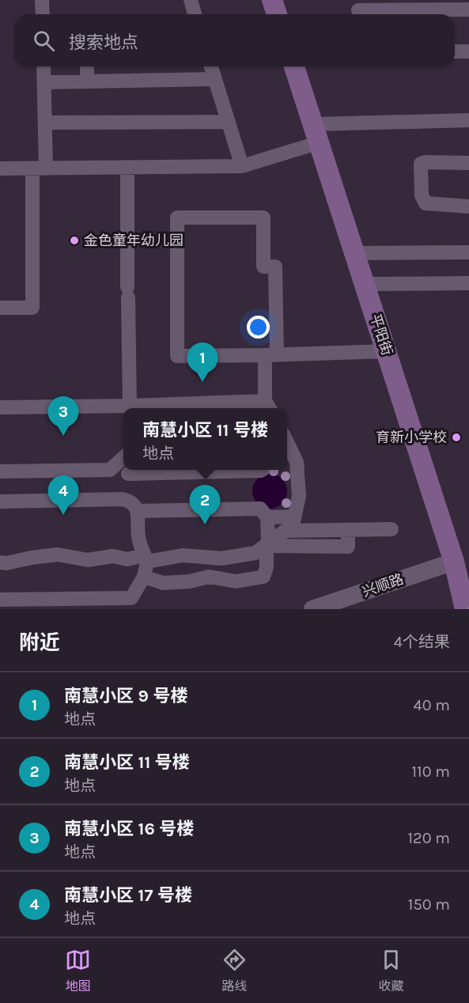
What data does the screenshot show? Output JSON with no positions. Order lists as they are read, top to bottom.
{
  "streets": {
    "main road": ["平阳街"],
    "street": ["兴顺路"]
  },
  "crossings": [
    ["平阳街", "兴顺路"]
  ],
  "places": ["金色童年幼儿园", "育新小学校"],
  "page": {
    "search": "搜索地点",
    "pins": [
      "1",
      "3",
      "4",
      "2"
    ],
    "popup": ["南慧小区 11 号楼", "地点"],
    "heading": ["附近", "4个结果"],
    "list": [
      {
        "mark": "1",
        "name": "南慧小区 9 号楼",
        "note": "地点",
        "value": "40 m"
      },
      {
        "mark": "2",
        "name": "南慧小区 11 号楼",
        "note": "地点",
        "value": "110 m"
      },
      {
        "mark": "3",
        "name": "南慧小区 16 号楼",
        "note": "地点",
        "value": "120 m"
      },
      {
        "mark": "4",
        "name": "南慧小区 17 号楼",
        "note": "地点",
        "value": "150 m"
      }
    ],
    "nav": ["地图", "路线", "收藏"]
  }
}
